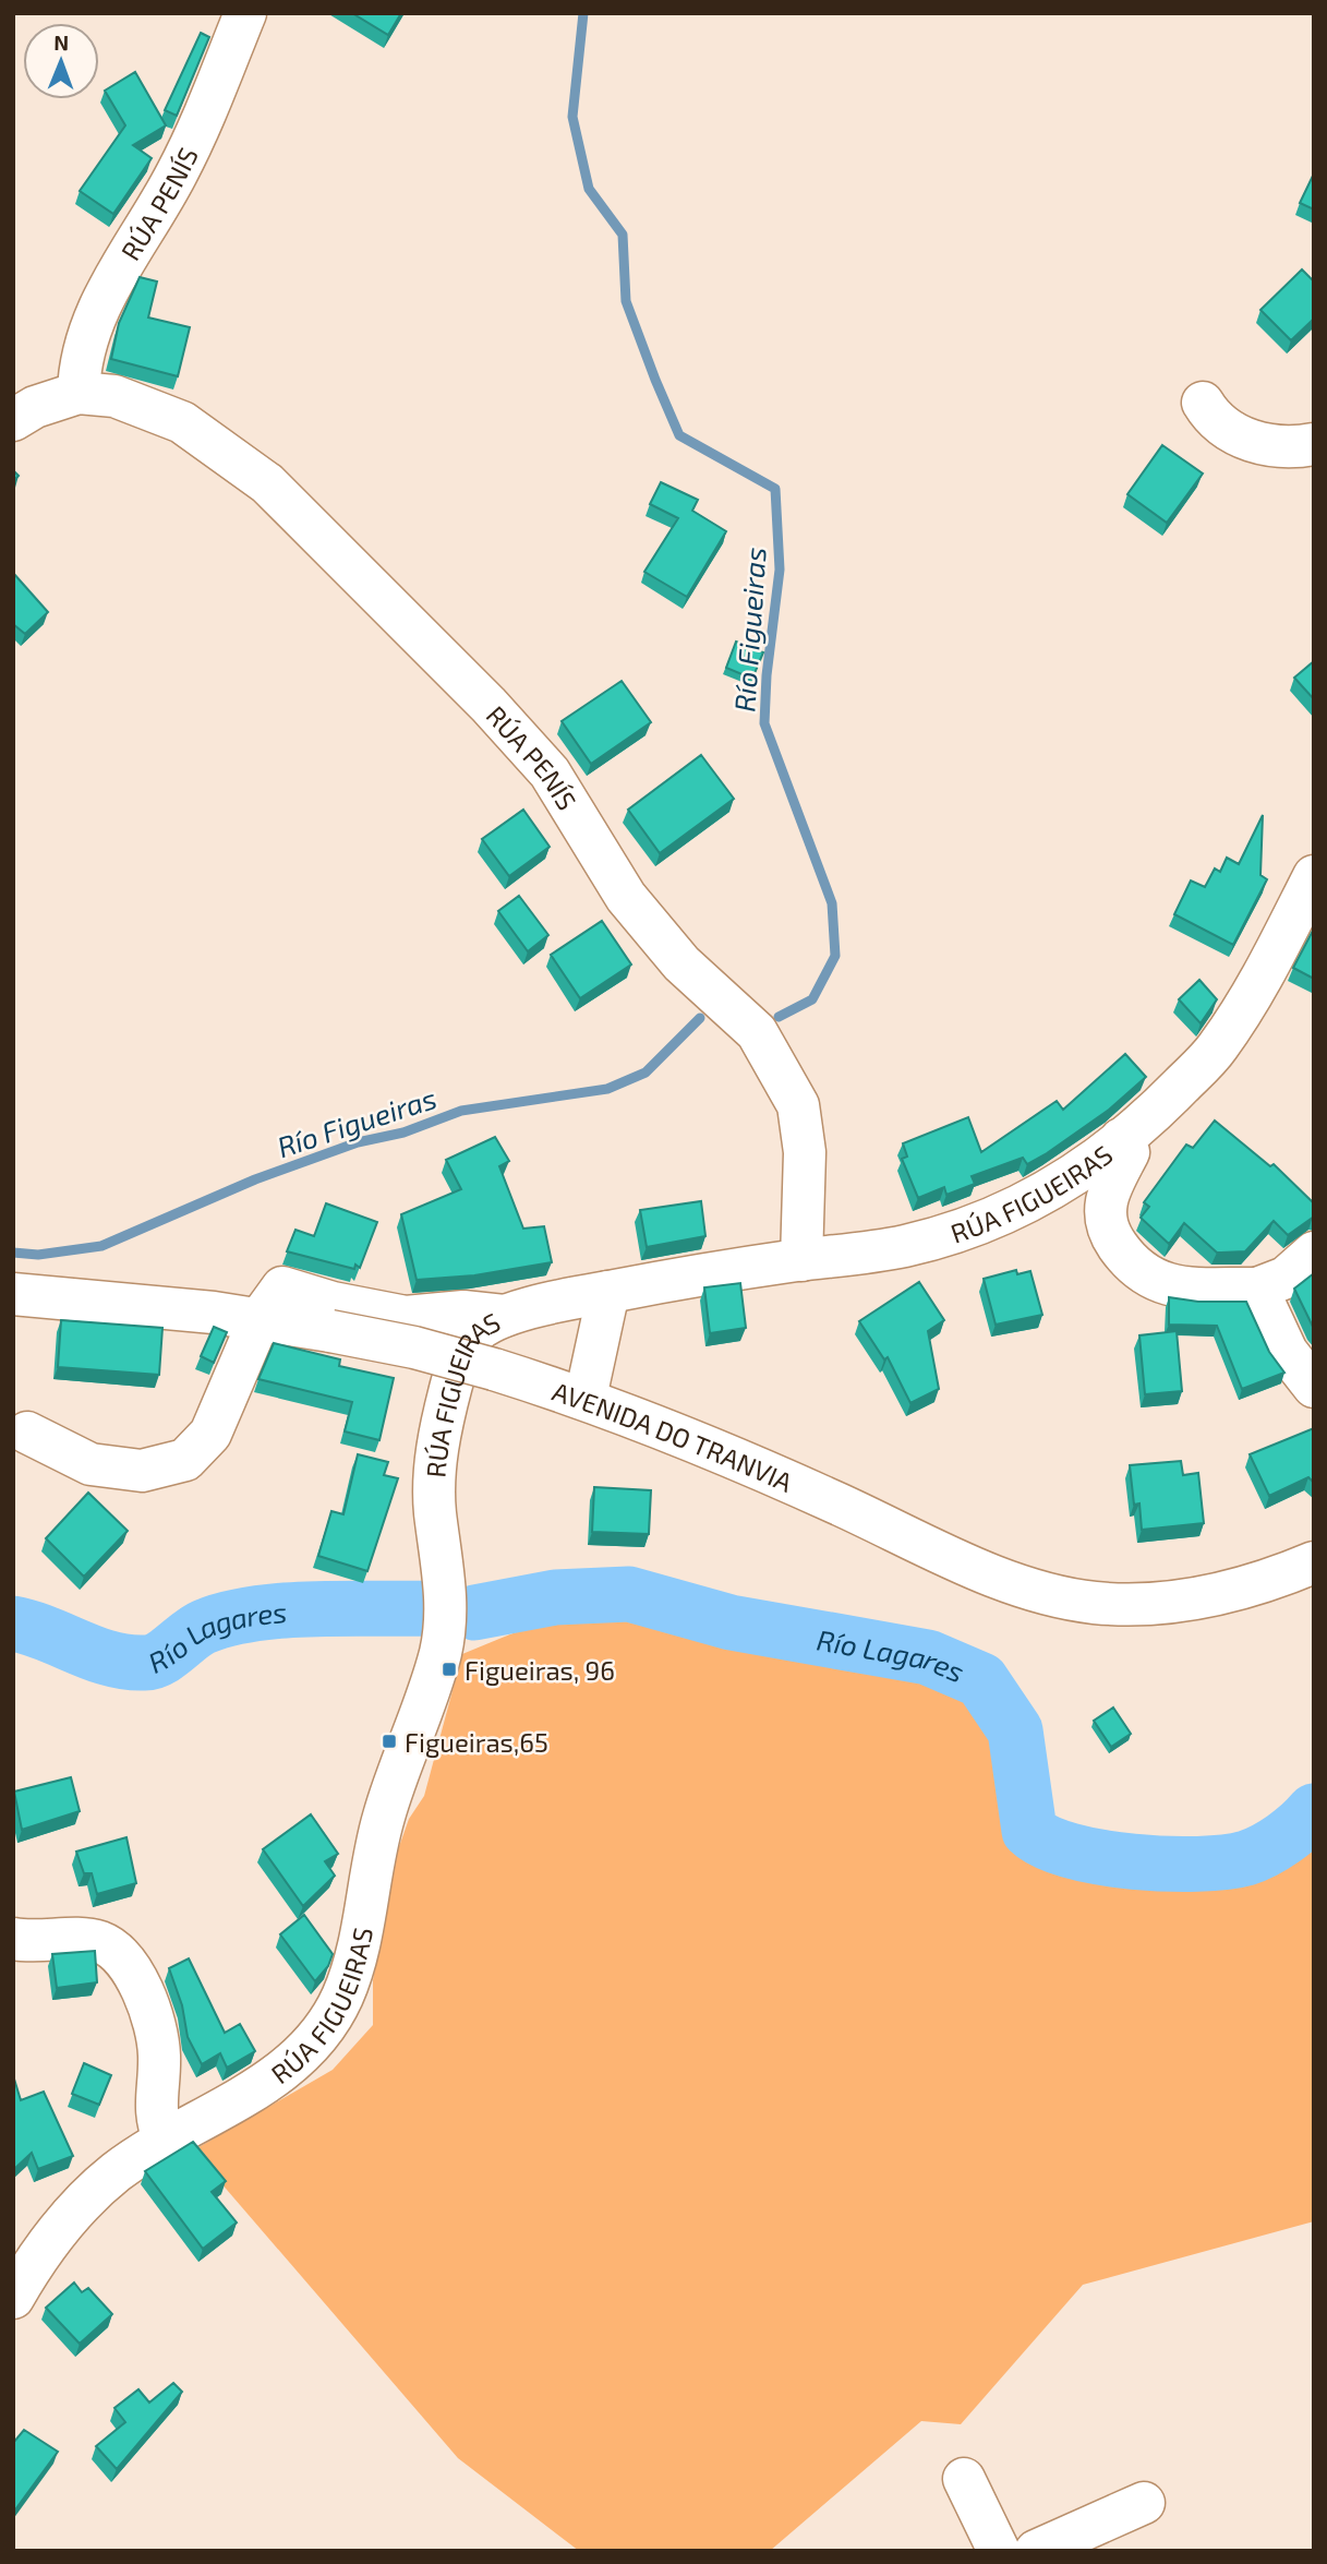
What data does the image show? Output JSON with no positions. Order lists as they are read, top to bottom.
{
  "streets": {
    "street": ["RÚA PENÍS", "RÚA FIGUEIRAS", "AVENIDA DO TRANVIA"]
  },
  "crossings": [
    ["RÚA PENÍS", "RÚA FIGUEIRAS"]
  ],
  "water": ["Río Figueiras", "Río Lagares"],
  "places": {
    "transit": ["Figueiras, 96", "Figueiras,65"]
  },
  "north": "top"
}
